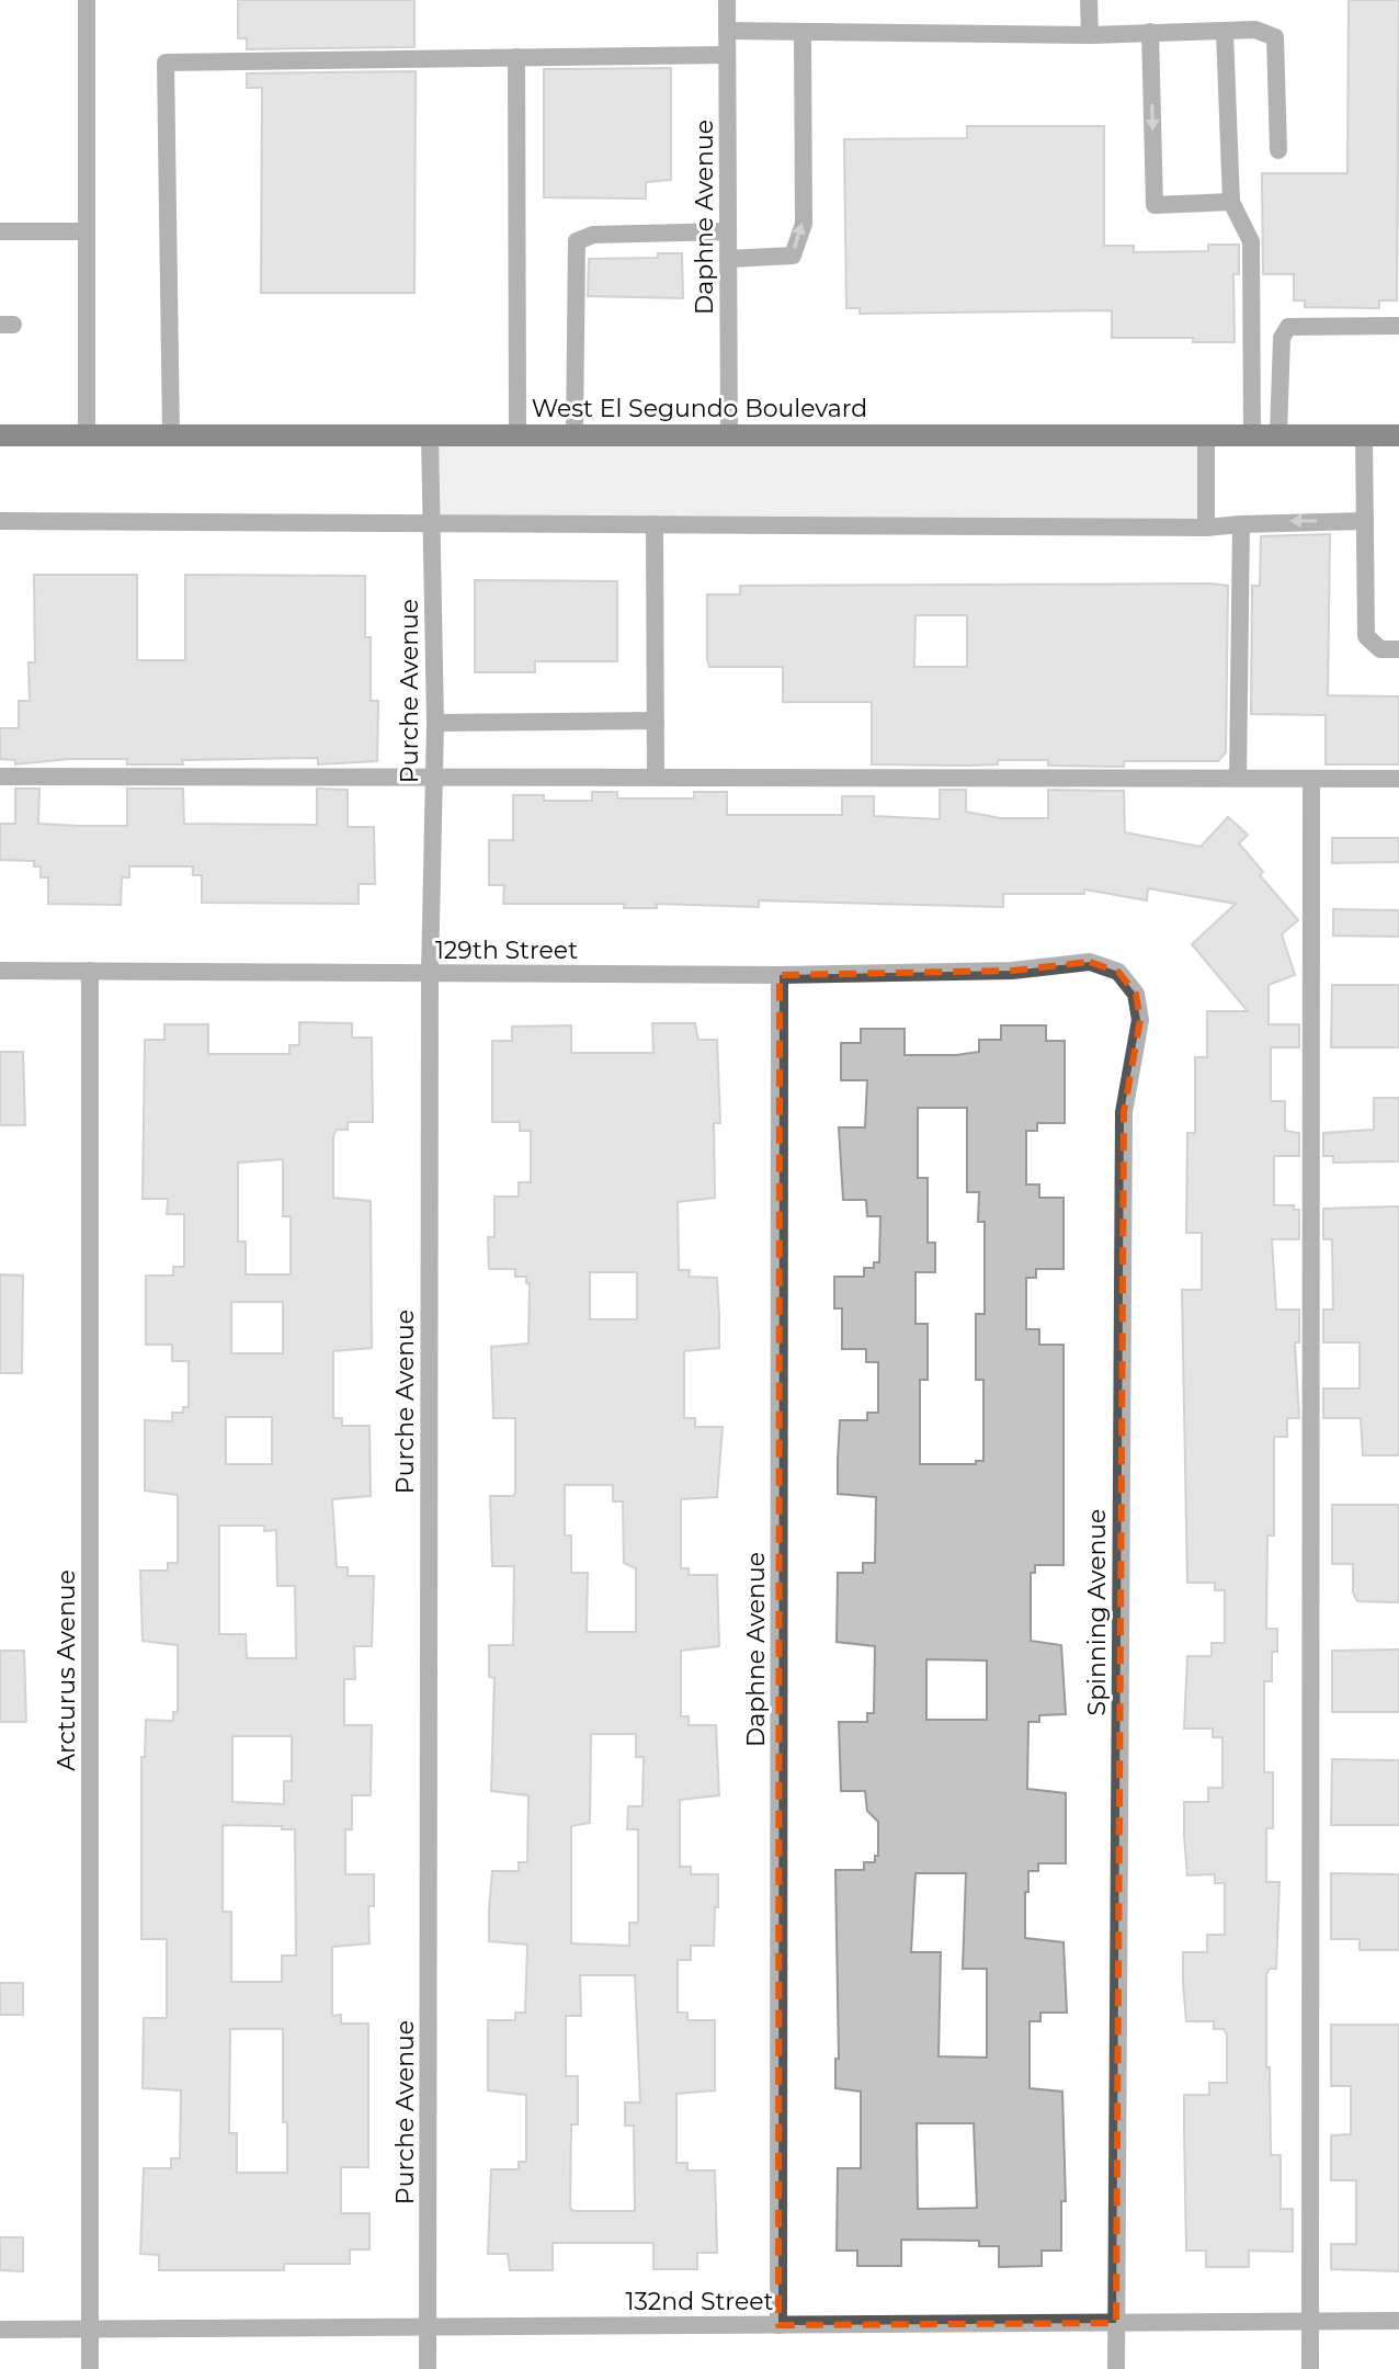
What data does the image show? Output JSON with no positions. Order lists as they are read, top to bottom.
{
  "streets": {
    "main road": ["West El Segundo Boulevard"],
    "street": [
      "Daphne Avenue",
      "Purche Avenue",
      "129th Street",
      "Spinning Avenue",
      "Arcturus Avenue",
      "132nd Street"
    ]
  },
  "crossings": [
    ["Daphne Avenue", "West El Segundo Boulevard"],
    ["Daphne Avenue", "129th Street"],
    ["Daphne Avenue", "132nd Street"],
    ["West El Segundo Boulevard", "Purche Avenue"],
    ["Purche Avenue", "129th Street"],
    ["Purche Avenue", "132nd Street"],
    ["129th Street", "Spinning Avenue"],
    ["129th Street", "Arcturus Avenue"],
    ["Spinning Avenue", "132nd Street"],
    ["Arcturus Avenue", "132nd Street"]
  ]
}
